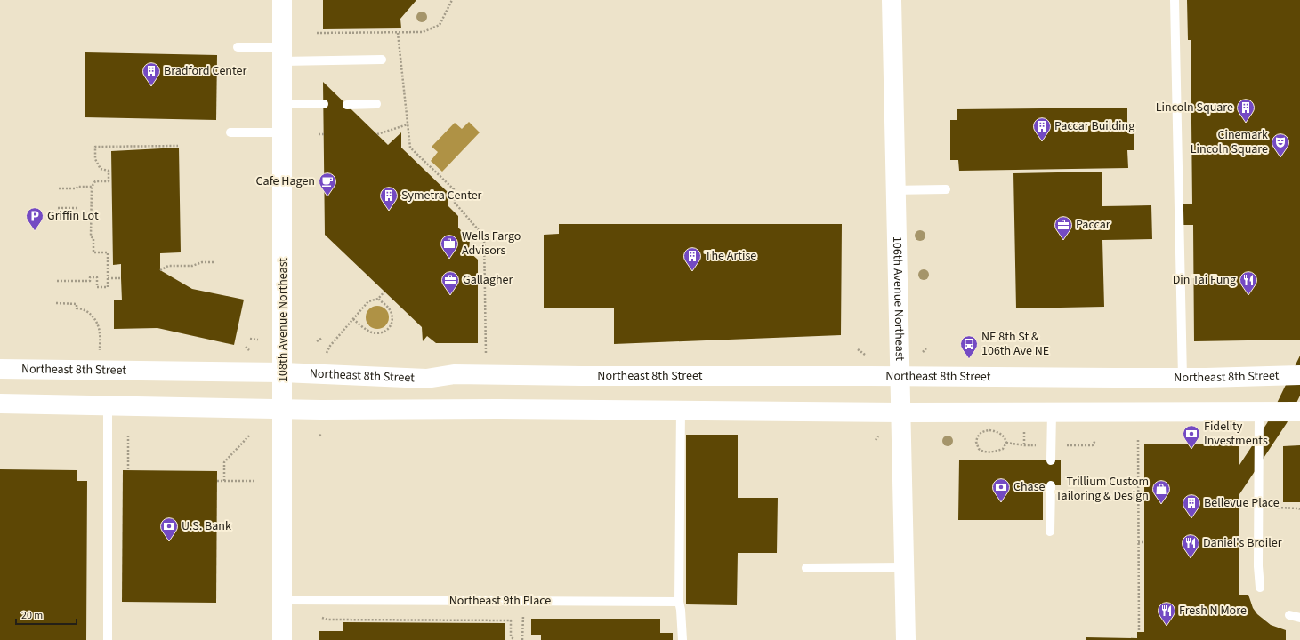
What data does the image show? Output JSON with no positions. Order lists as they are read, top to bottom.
{
  "streets": {
    "main road": ["106th Avenue Northeast", "108th Avenue Northeast", "Northeast 8th Street"],
    "lane": ["Northeast 9th Place"]
  },
  "crossings": [
    ["106th Avenue Northeast", "Northeast 8th Street"],
    ["108th Avenue Northeast", "Northeast 8th Street"],
    ["108th Avenue Northeast", "Northeast 9th Place"]
  ],
  "places": {
    "building": [
      "Bradford Center",
      "Lincoln Square",
      "Paccar Building",
      "Symetra Center",
      "The Artise",
      "Bellevue Place"
    ],
    "theatre": ["Cinemark Lincoln Square"],
    "cafe": ["Cafe Hagen"],
    "parking": ["Griffin Lot"],
    "office": ["Paccar", "Wells Fargo Advisors", "Gallagher"],
    "restaurant": ["Din Tai Fung", "Daniel's Broiler", "Fresh N More"],
    "bus stop": ["NE 8th St & 106th Ave NE"],
    "bank": ["Fidelity Investments", "Chase", "U.S. Bank"],
    "shop": ["Trillium Custom Tailoring & Design"]
  },
  "scale_bar": "20 m"
}
